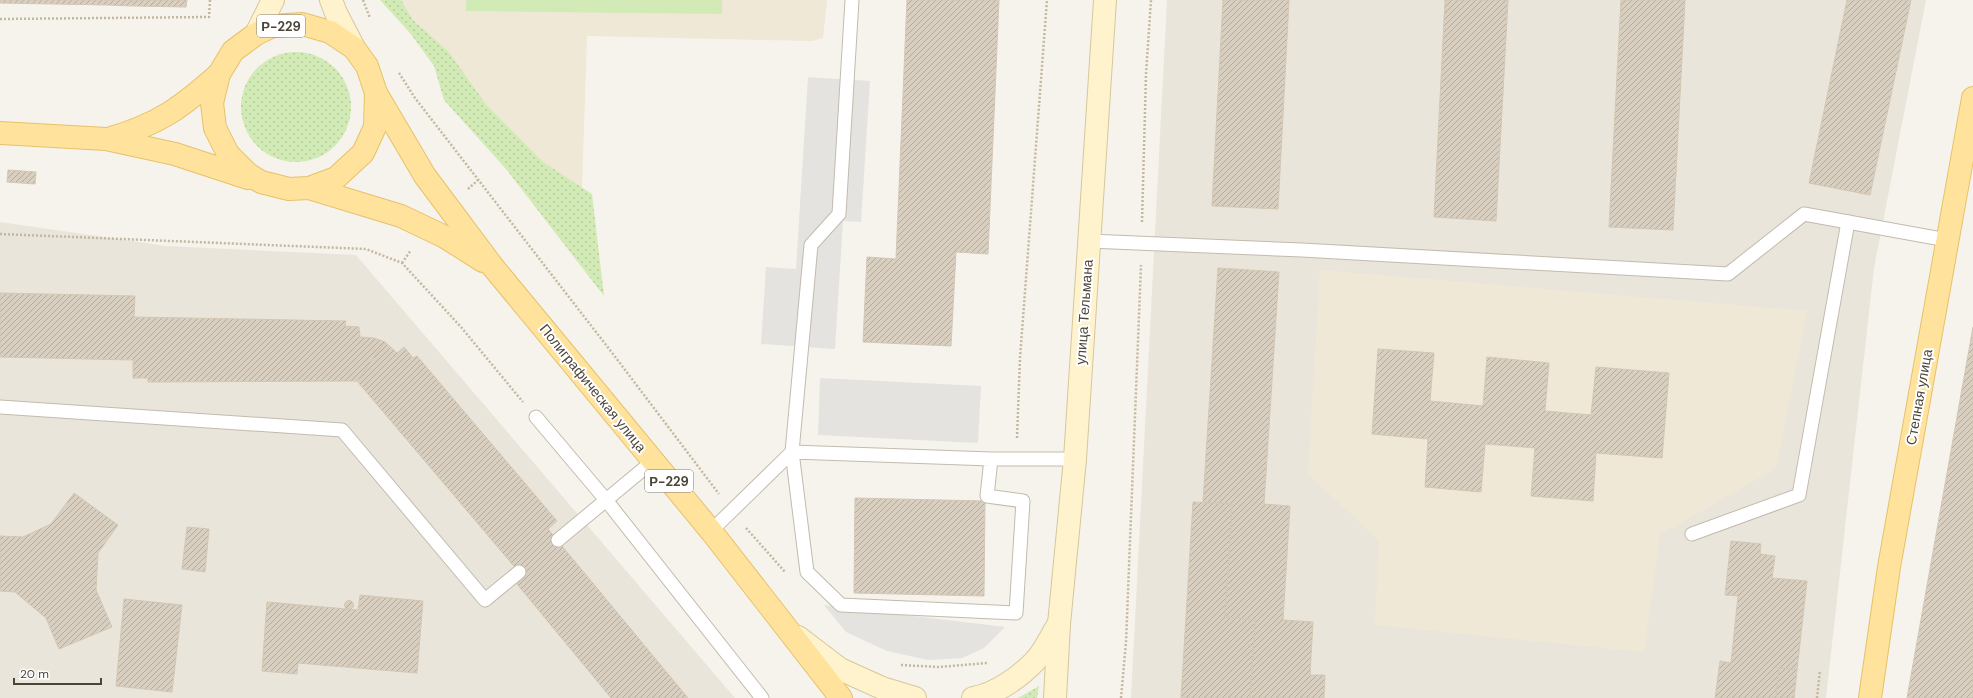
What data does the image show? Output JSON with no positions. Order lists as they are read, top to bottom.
{
  "streets": {
    "main road": ["Р-229", "Полиграфическая улица", "Степная улица"],
    "street": ["улица Тельмана"]
  },
  "scale_bar": "20 m"
}
